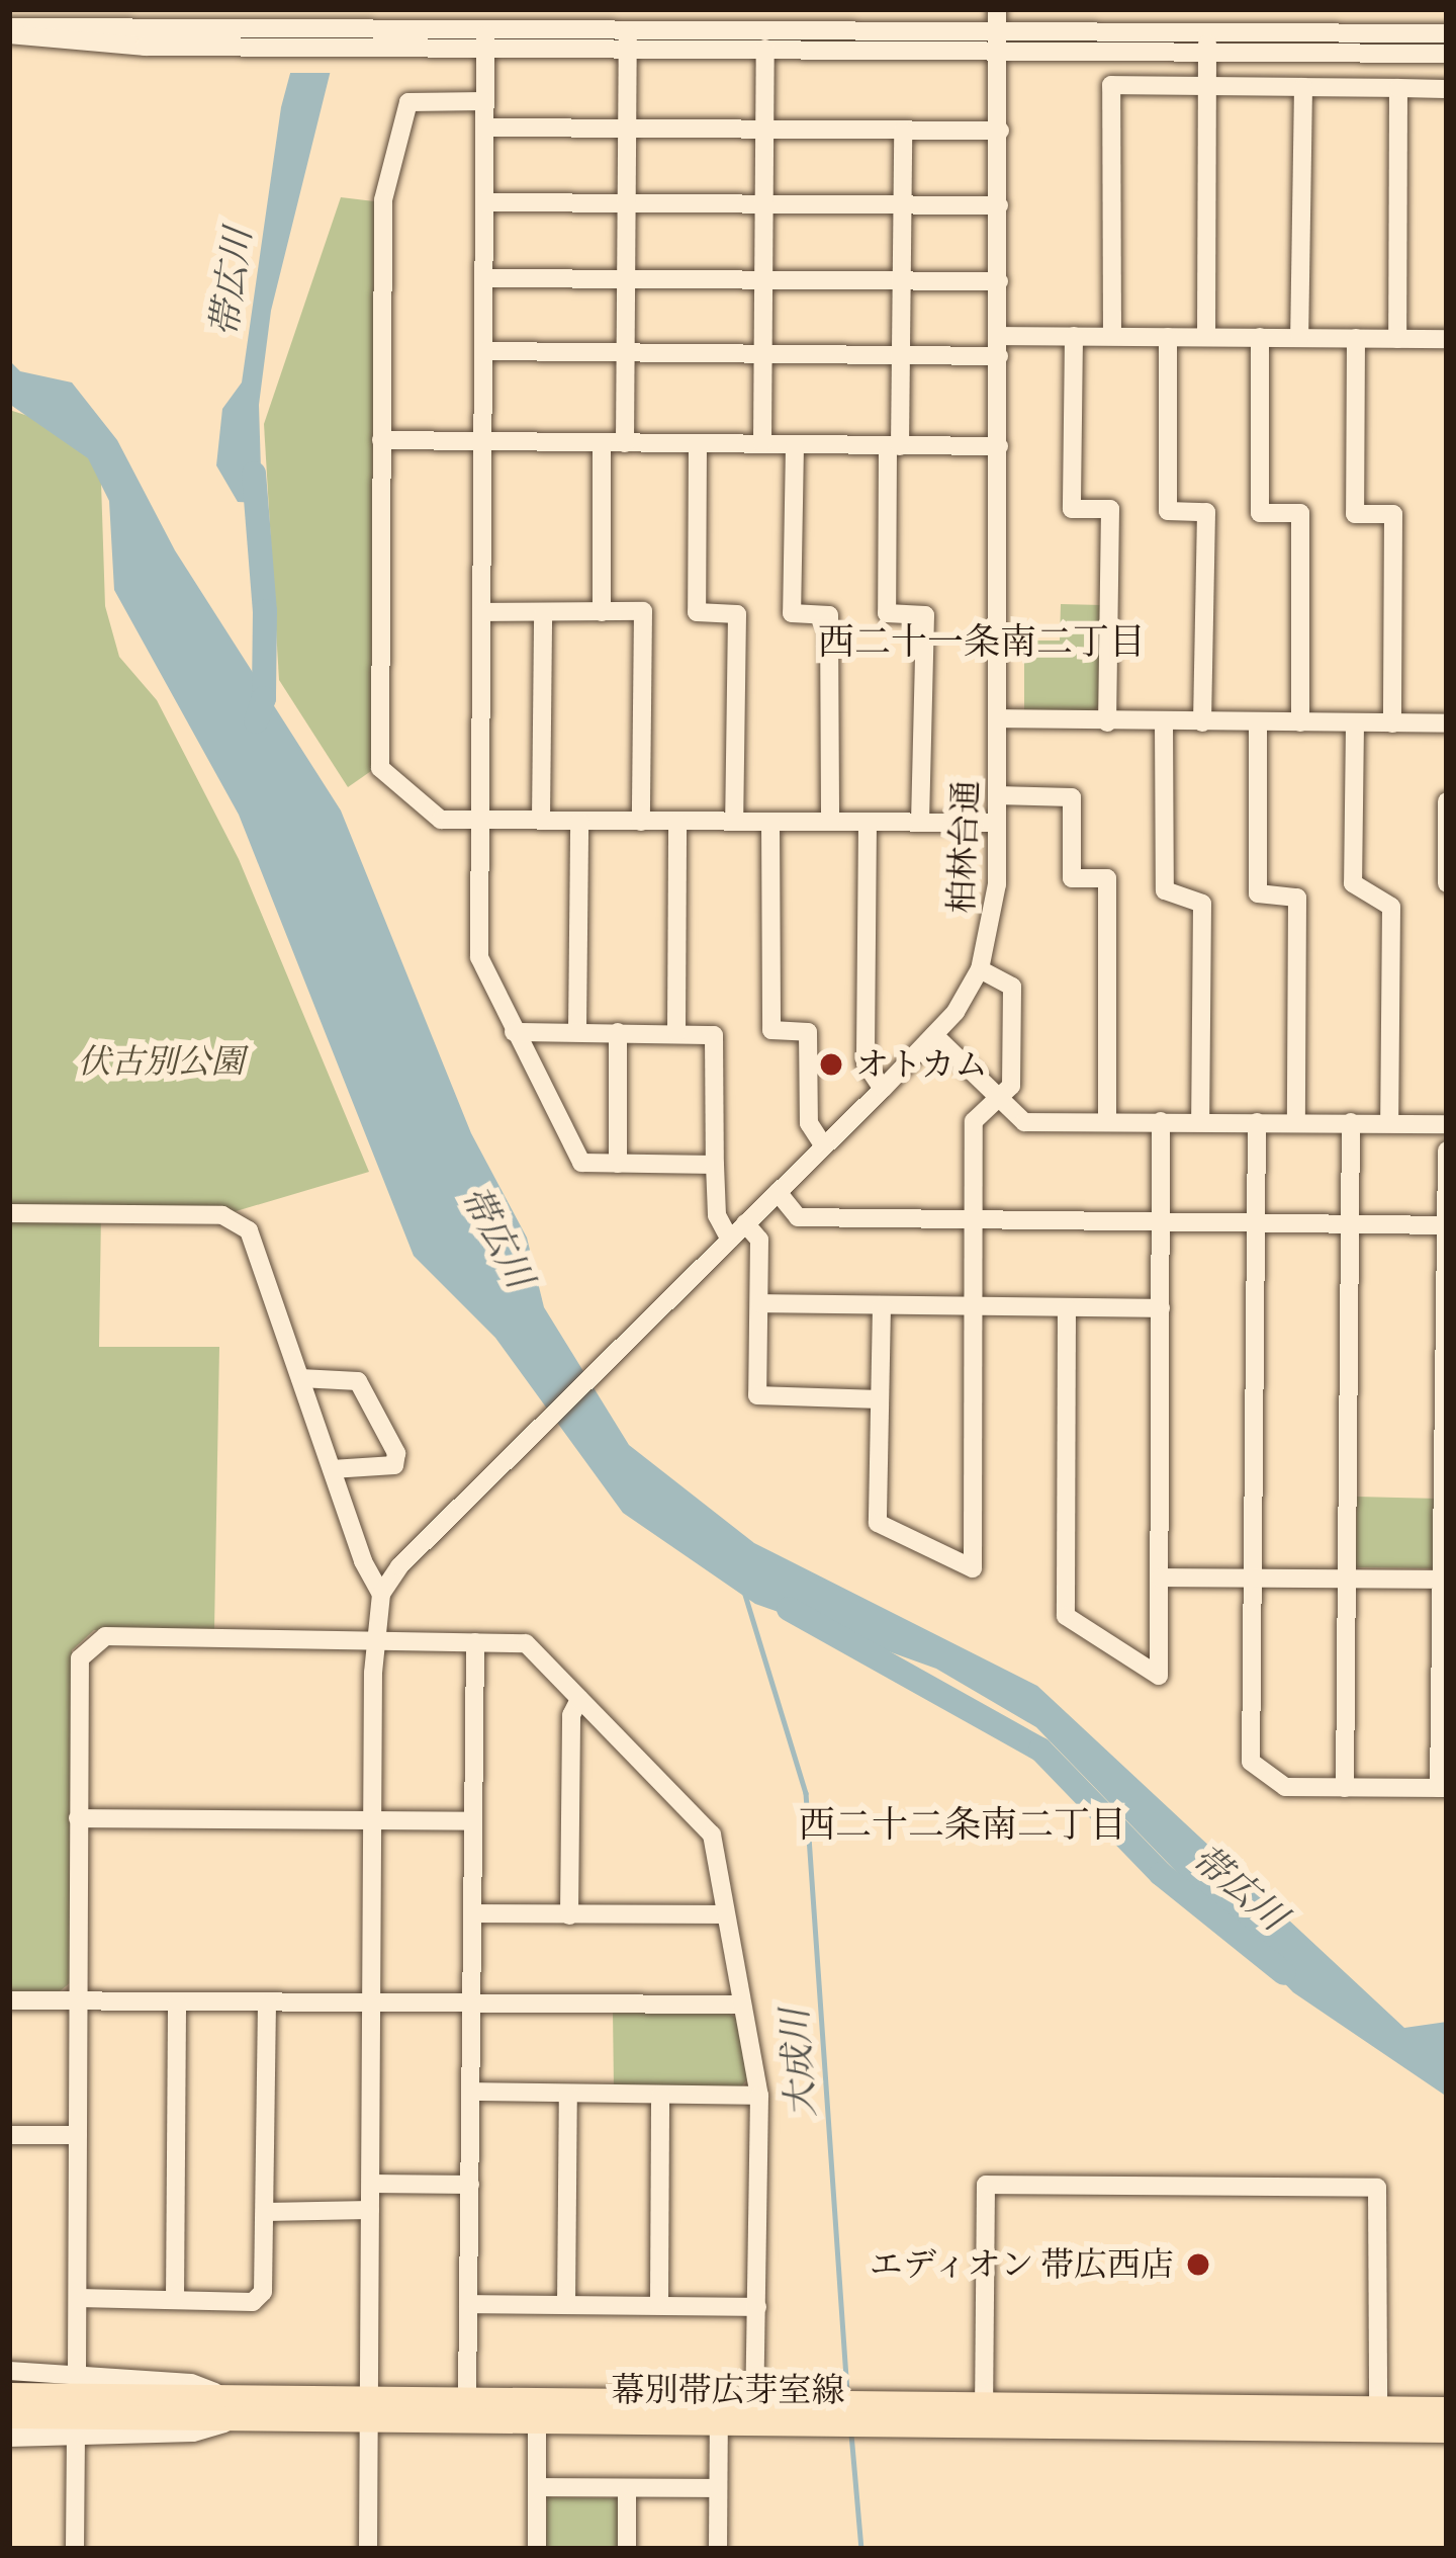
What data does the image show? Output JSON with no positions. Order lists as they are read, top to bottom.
{
  "streets": {
    "main road": ["幕別帯広芽室線"],
    "street": ["柏林台通"]
  },
  "districts": ["西二十一条南二丁目", "西二十二条南二丁目"],
  "water": ["帯広川", "大成川"],
  "parks": ["伏古別公園"],
  "places": ["オトカム", "エディオン 帯広西店"]
}
